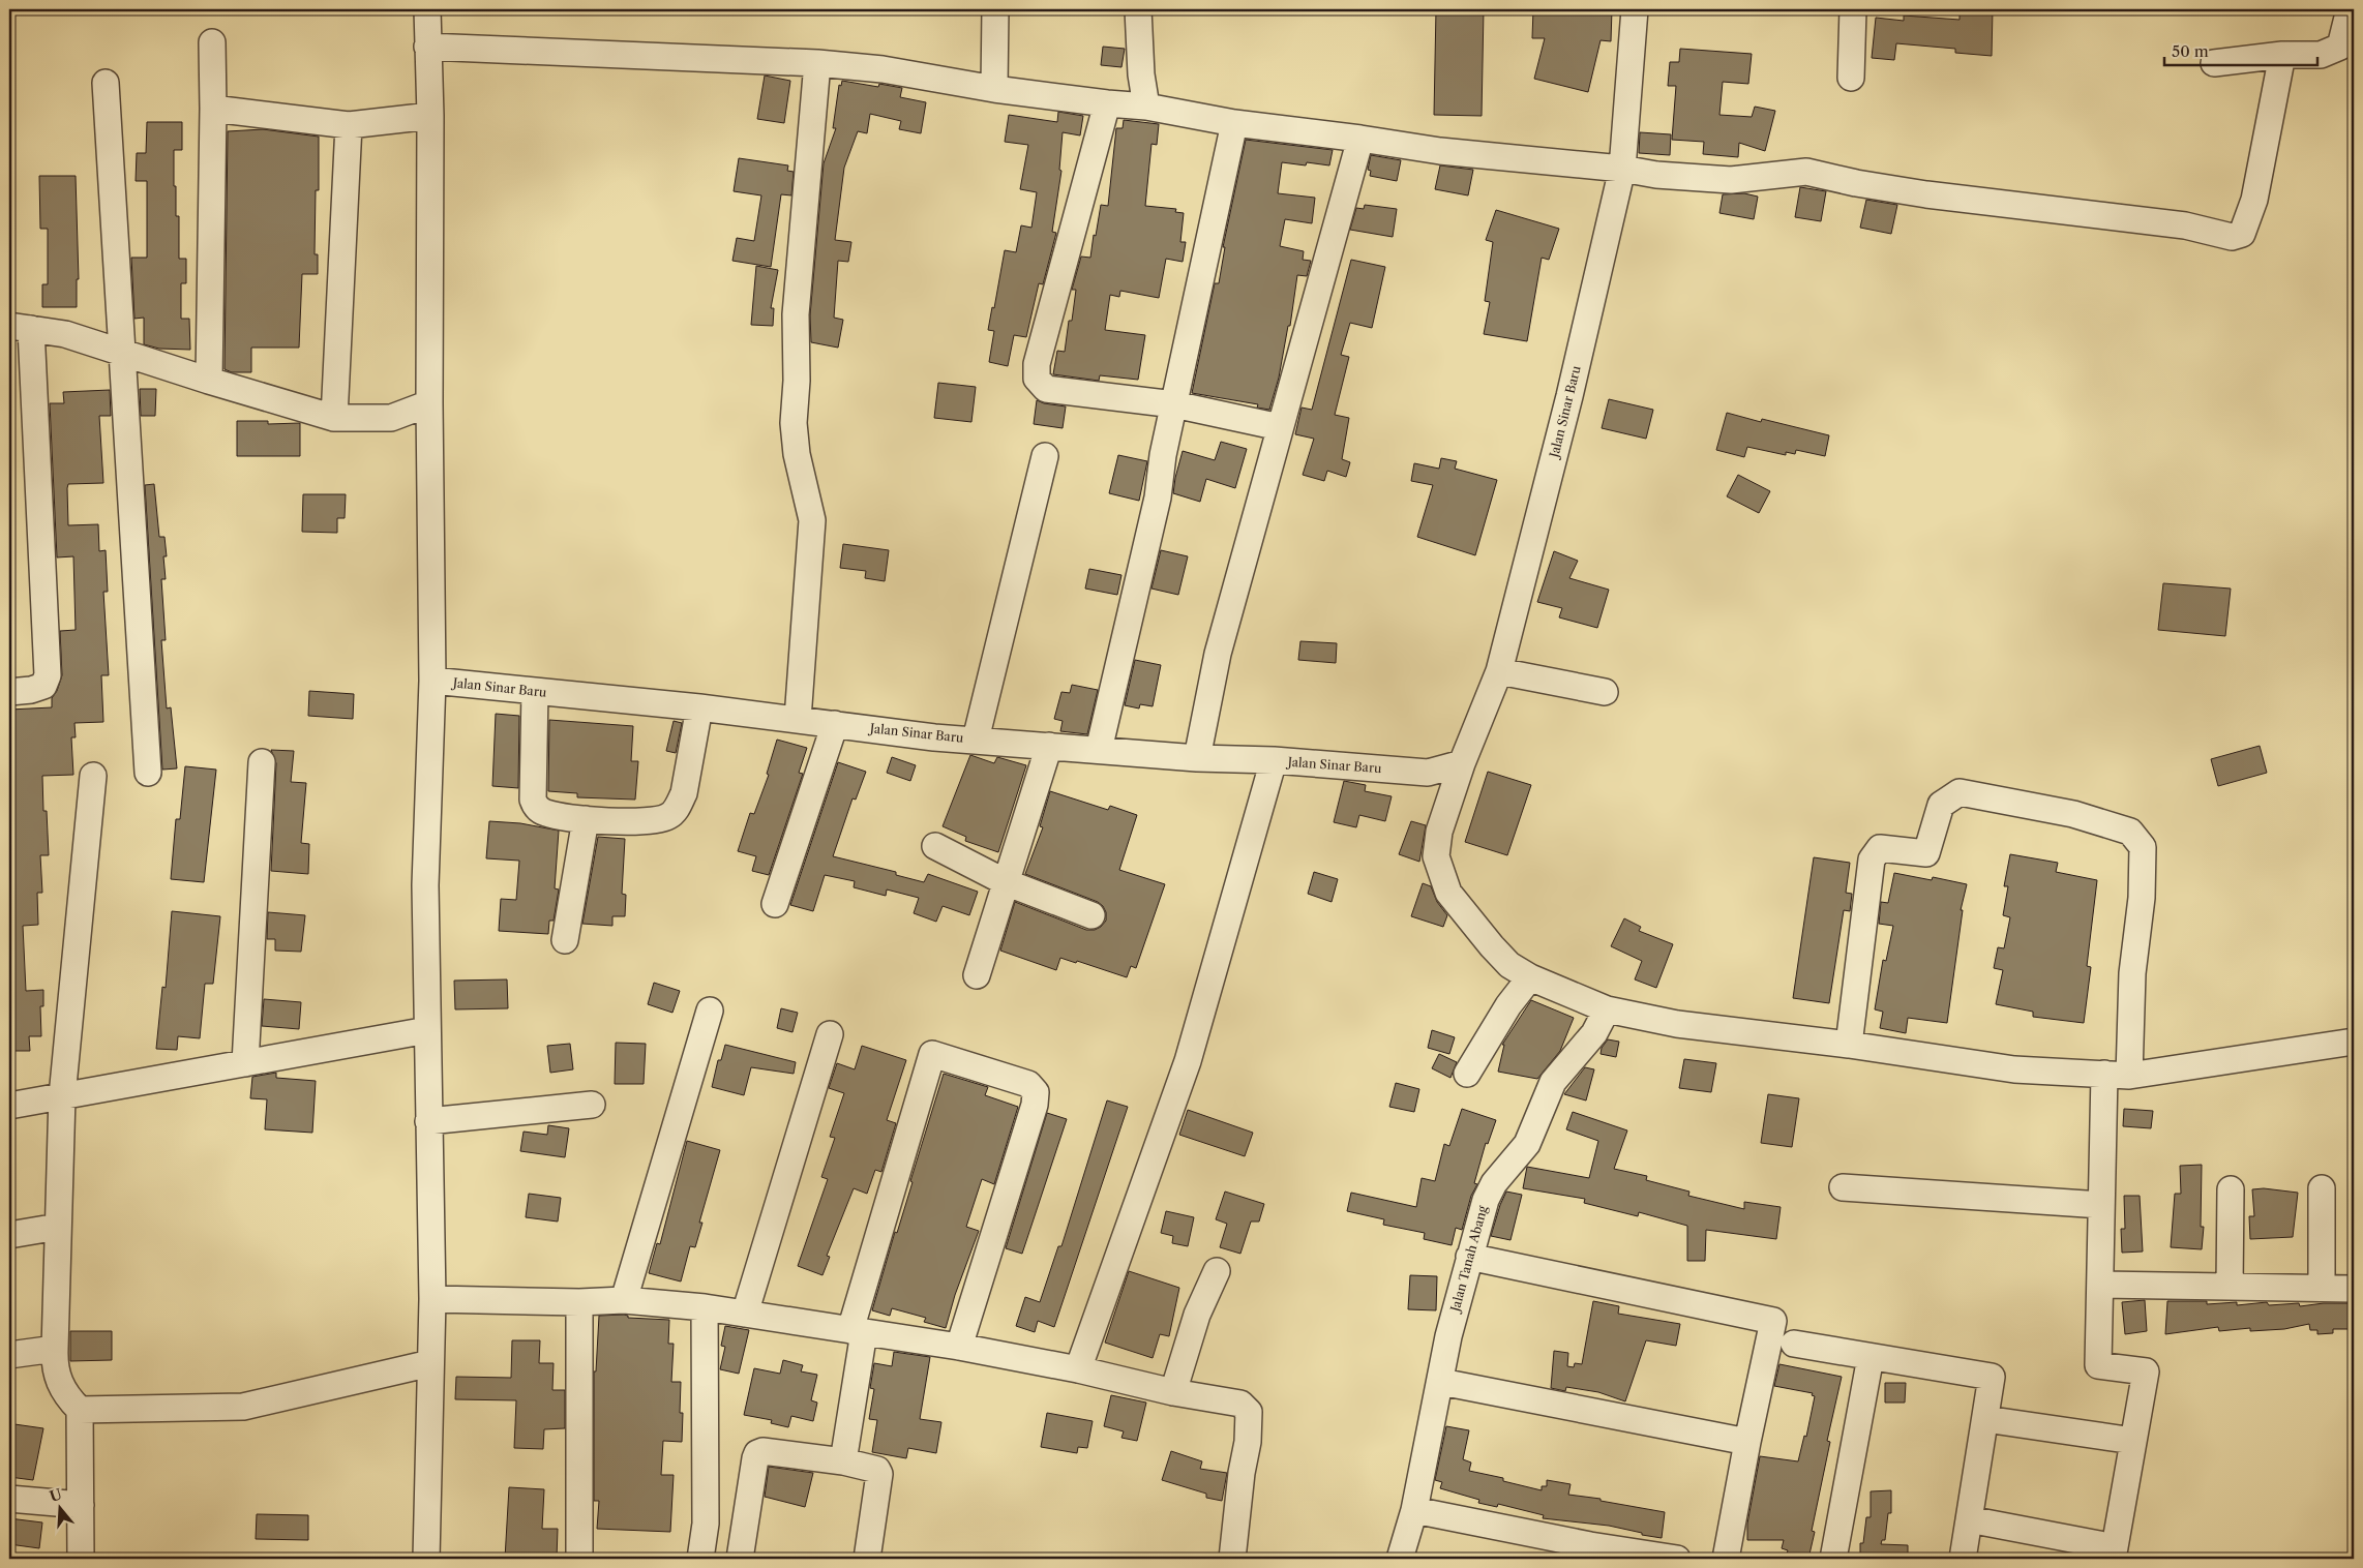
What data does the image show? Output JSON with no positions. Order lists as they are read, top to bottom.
{
  "streets": {
    "street": ["Jalan Sinar Baru", "Jalan Tanah Abang"]
  },
  "scale_bar": "50 m",
  "north": "top"
}
